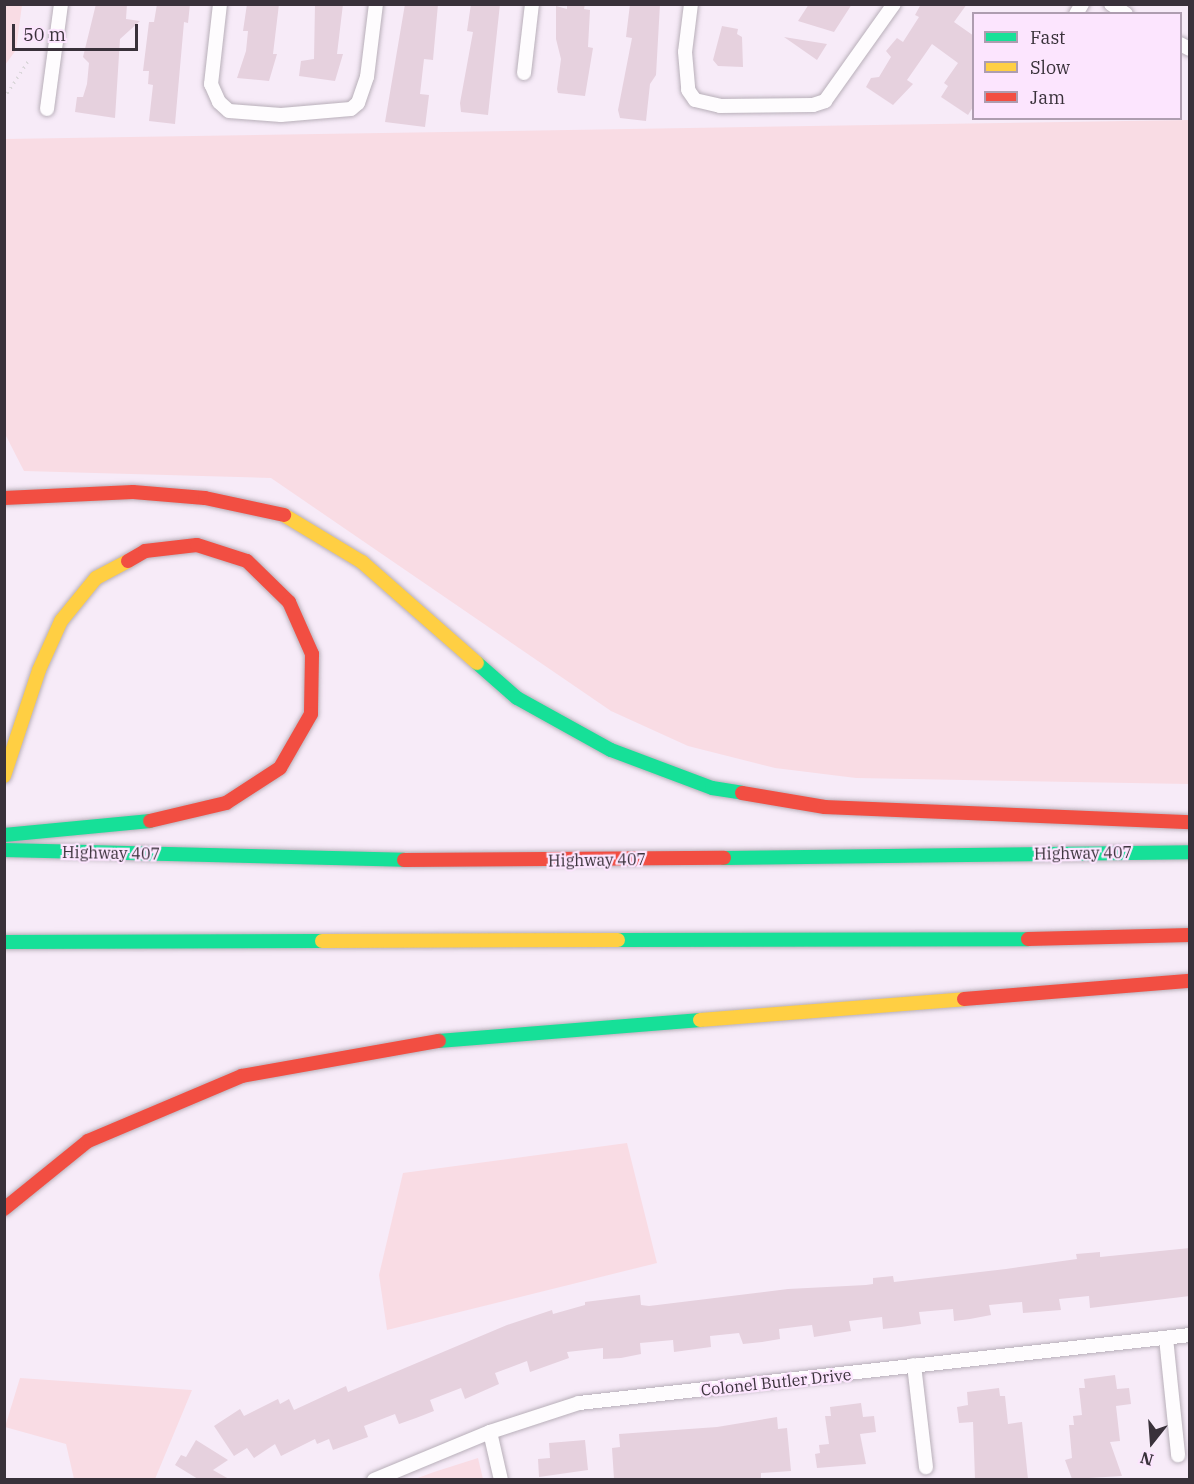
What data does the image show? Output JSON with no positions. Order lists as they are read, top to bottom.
{
  "streets": {
    "highway": ["Highway 407"],
    "street": ["Colonel Butler Drive"]
  },
  "legend": ["Fast", "Slow", "Jam"],
  "scale_bar": "50 m",
  "north": "bottom"
}
